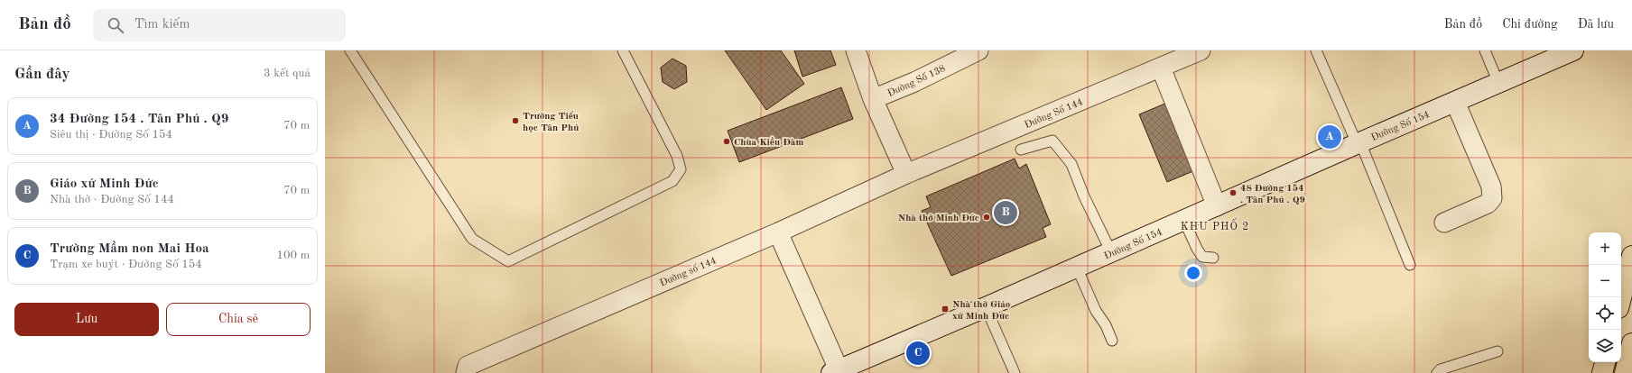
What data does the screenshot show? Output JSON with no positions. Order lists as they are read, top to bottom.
{
  "streets": {
    "street": [
      "Đường Số 138",
      "Đường Số 144",
      "Đường Số 154",
      "Đường số 144"
    ]
  },
  "crossings": [
    ["Đường Số 144", "Đường số 144"]
  ],
  "districts": ["KHU PHỐ 2"],
  "places": {
    "other": [
      "Trường Tiểu học Tân Phú",
      "Chùa Kiều Đàm",
      "48 Đường 154 . Tân Phú . Q9",
      "Nhà thờ Minh Đức"
    ],
    "transit": ["Nhà thờ Giáo xứ Minh Đức"]
  },
  "page": {
    "header": "Bản đồ",
    "search": "Tìm kiếm",
    "nav": ["Bản đồ", "Chỉ đường", "Đã lưu"],
    "heading": ["Gần đây", "3 kết quả"],
    "list": [
      {
        "mark": "A",
        "name": "34 Đường 154 . Tân Phú . Q9",
        "note": "Siêu thị · Đường Số 154",
        "value": "70 m"
      },
      {
        "mark": "B",
        "name": "Giáo xứ Minh Đức",
        "note": "Nhà thờ · Đường Số 144",
        "value": "70 m"
      },
      {
        "mark": "C",
        "name": "Trường Mầm non Mai Hoa",
        "note": "Trạm xe buýt · Đường Số 154",
        "value": "100 m"
      }
    ],
    "pins": ["A", "B", "C"],
    "map_buttons": ["+", "−"],
    "buttons": ["Lưu", "Chia sẻ"]
  }
}
